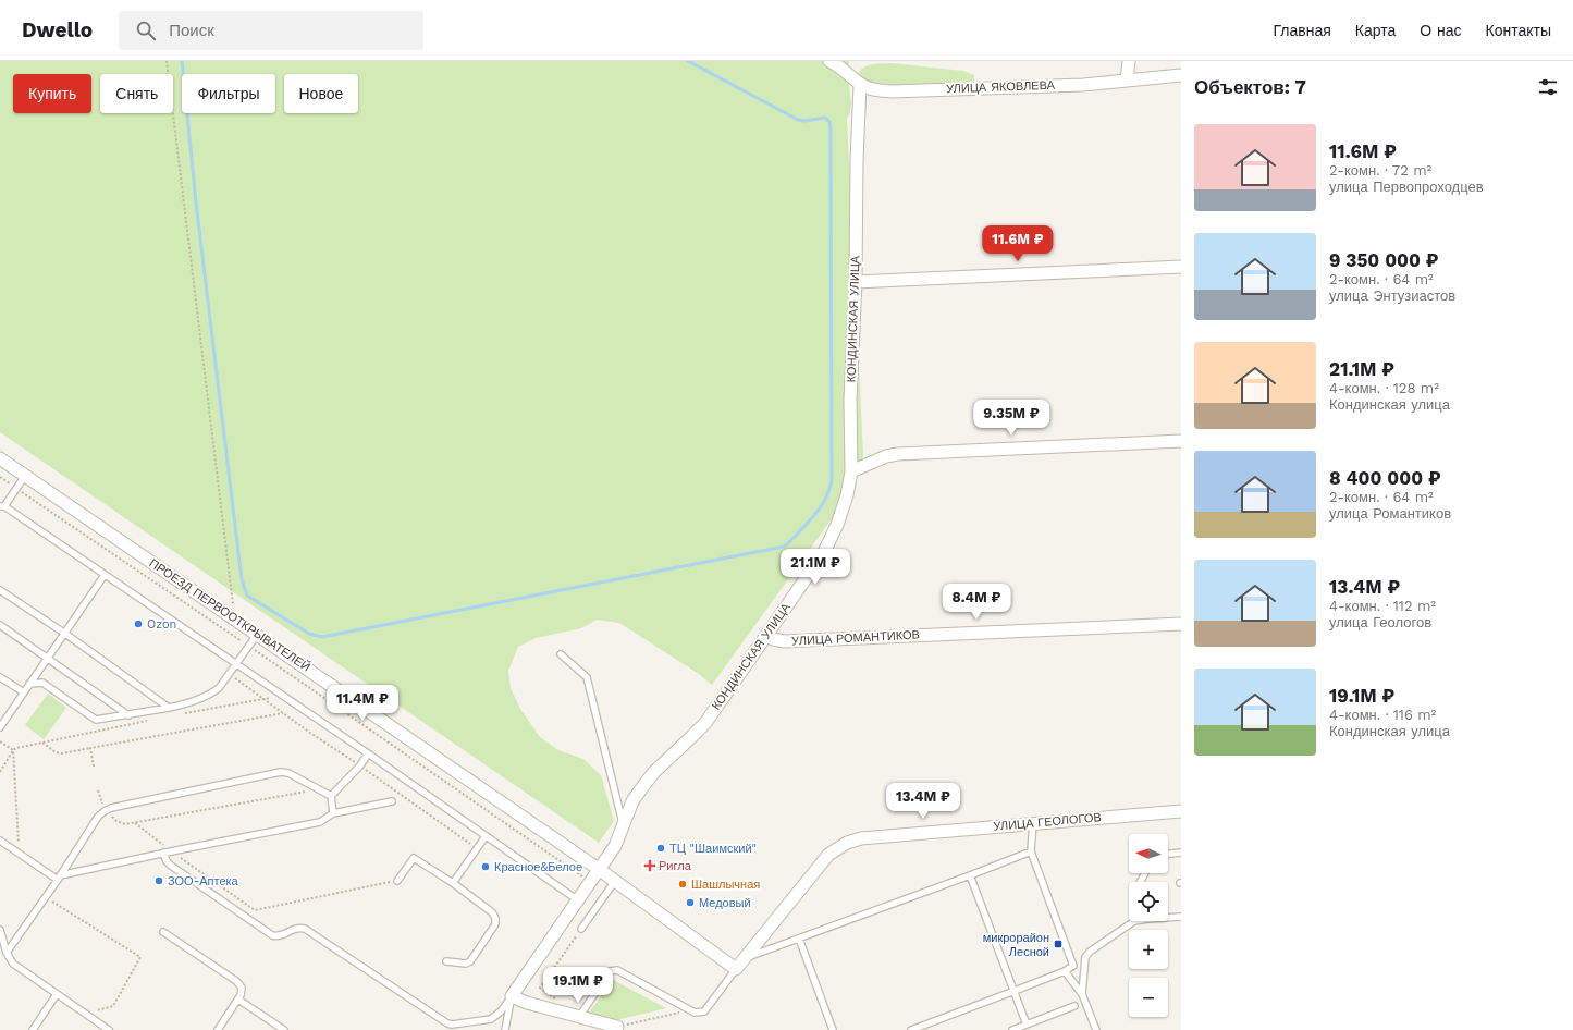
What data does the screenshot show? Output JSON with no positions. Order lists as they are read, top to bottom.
{
  "streets": {
    "street": [
      "УЛИЦА ЯКОВЛЕВА",
      "КОНДИНСКАЯ УЛИЦА",
      "ПРОЕЗД ПЕРВООТКРЫВАТЕЛЕЙ",
      "УЛИЦА РОМАНТИКОВ",
      "УЛИЦА ГЕОЛОГОВ"
    ]
  },
  "crossings": [
    ["УЛИЦА ЯКОВЛЕВА", "КОНДИНСКАЯ УЛИЦА"],
    ["КОНДИНСКАЯ УЛИЦА", "ПРОЕЗД ПЕРВООТКРЫВАТЕЛЕЙ"],
    ["КОНДИНСКАЯ УЛИЦА", "УЛИЦА РОМАНТИКОВ"],
    ["ПРОЕЗД ПЕРВООТКРЫВАТЕЛЕЙ", "УЛИЦА ГЕОЛОГОВ"]
  ],
  "places": {
    "other": [
      "Ozon",
      "ТЦ \"Шаимский\"",
      "Красное&Белое",
      "ЗОО-Аптека",
      "Шашлычная",
      "Медовый"
    ],
    "health": ["Ригла"],
    "transit": ["микрорайон Лесной"]
  },
  "north": "left",
  "page": {
    "header": "Dwello",
    "search": "Поиск",
    "nav": [
      "Главная",
      "Карта",
      "О нас",
      "Контакты"
    ],
    "heading": "Объектов: 7",
    "chip": [
      "Купить",
      "Снять",
      "Фильтры",
      "Новое"
    ],
    "list": [
      {
        "name": "11.6M ₽",
        "note": "2-комн. · 72 m² · улица Первопроходцев"
      },
      {
        "name": "9 350 000 ₽",
        "note": "2-комн. · 64 m² · улица Энтузиастов"
      },
      {
        "name": "21.1M ₽",
        "note": "4-комн. · 128 m² · Кондинская улица"
      },
      {
        "name": "8 400 000 ₽",
        "note": "2-комн. · 64 m² · улица Романтиков"
      },
      {
        "name": "13.4M ₽",
        "note": "4-комн. · 112 m² · улица Геологов"
      },
      {
        "name": "19.1M ₽",
        "note": "4-комн. · 116 m² · Кондинская улица"
      }
    ],
    "price": [
      "11.6M ₽",
      "9.35M ₽",
      "21.1M ₽",
      "8.4M ₽",
      "11.4M ₽",
      "13.4M ₽",
      "19.1M ₽"
    ],
    "map_buttons": ["+", "−"]
  }
}
